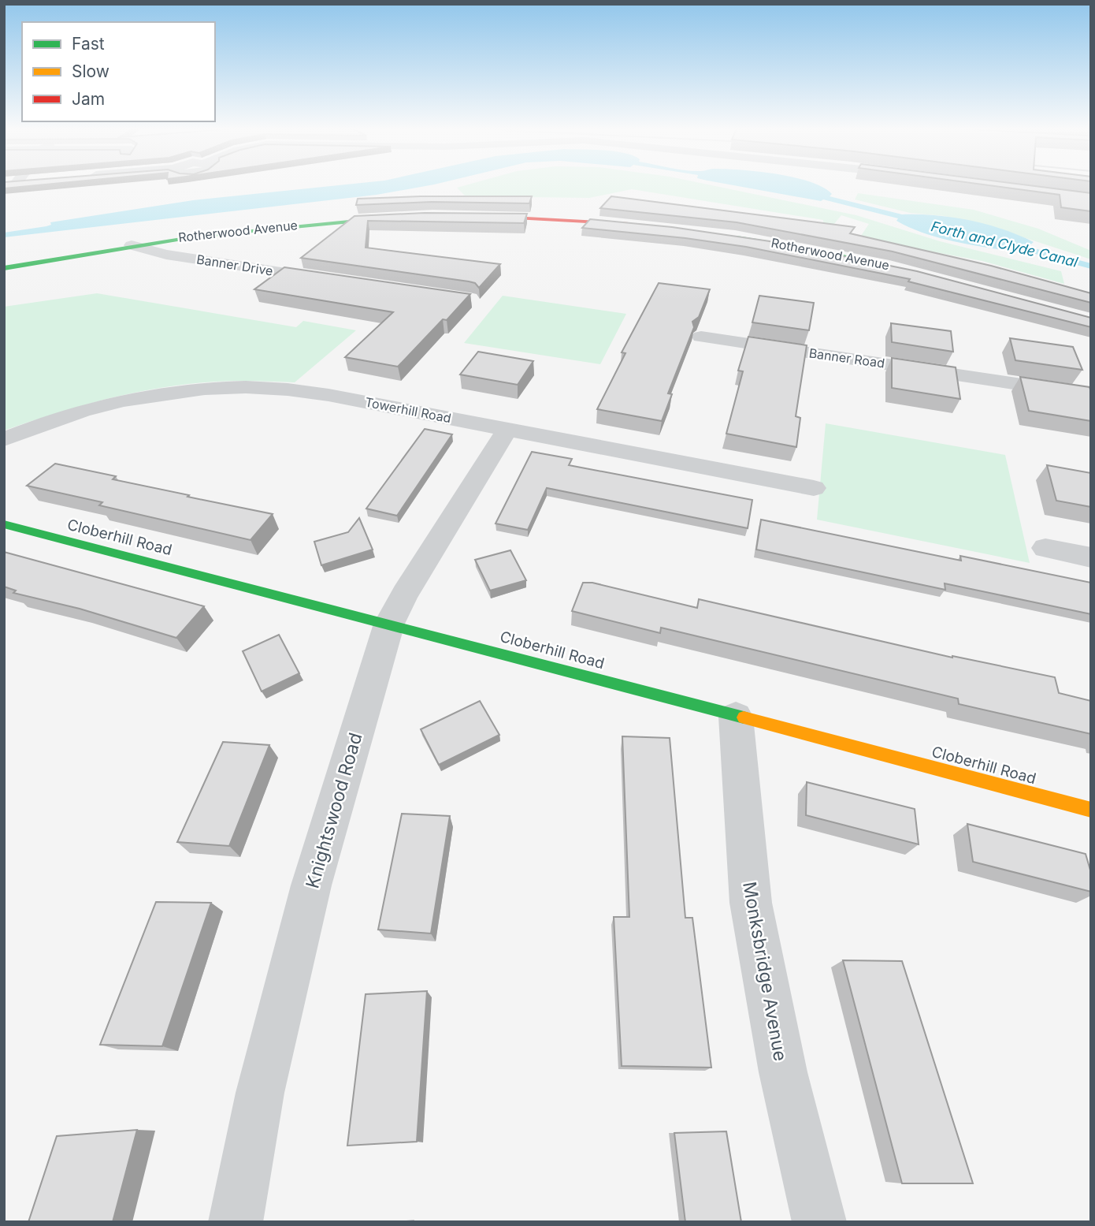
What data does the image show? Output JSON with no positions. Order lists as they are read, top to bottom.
{
  "streets": {
    "street": [
      "Rotherwood Avenue",
      "Banner Drive",
      "Banner Road",
      "Towerhill Road",
      "Cloberhill Road",
      "Knightswood Road",
      "Monksbridge Avenue"
    ]
  },
  "crossings": [
    ["Rotherwood Avenue", "Banner Drive"],
    ["Towerhill Road", "Knightswood Road"],
    ["Cloberhill Road", "Knightswood Road"],
    ["Cloberhill Road", "Monksbridge Avenue"]
  ],
  "water": ["Forth and Clyde Canal"],
  "legend": ["Fast", "Slow", "Jam"]
}
